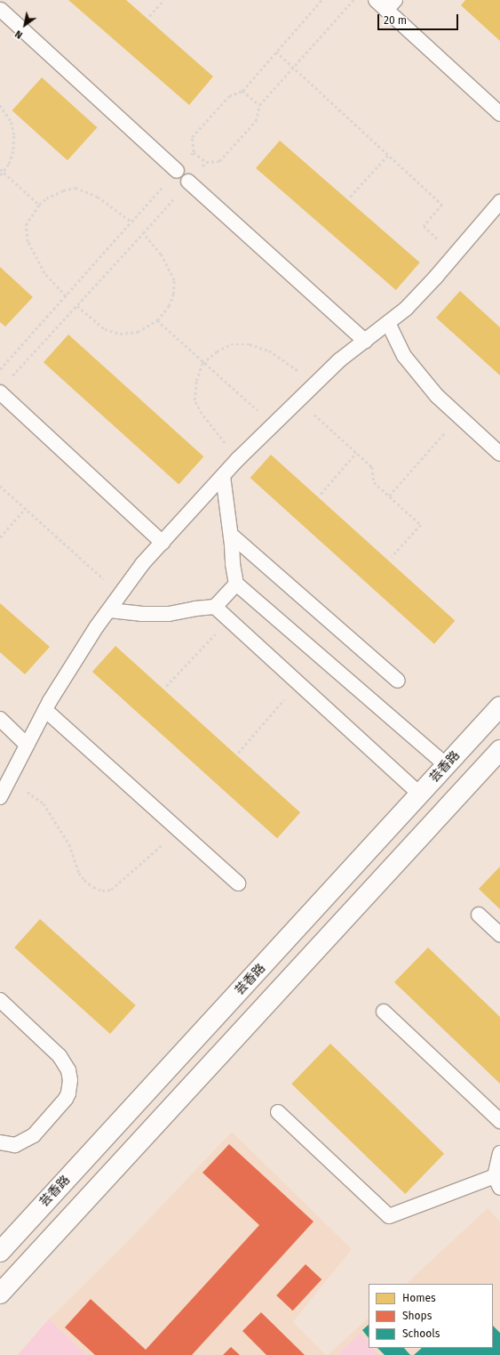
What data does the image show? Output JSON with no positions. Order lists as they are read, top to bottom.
{
  "streets": {
    "street": ["芸香路"]
  },
  "legend": ["Homes", "Shops", "Schools"],
  "scale_bar": "20 m",
  "north": "bottom left"
}
